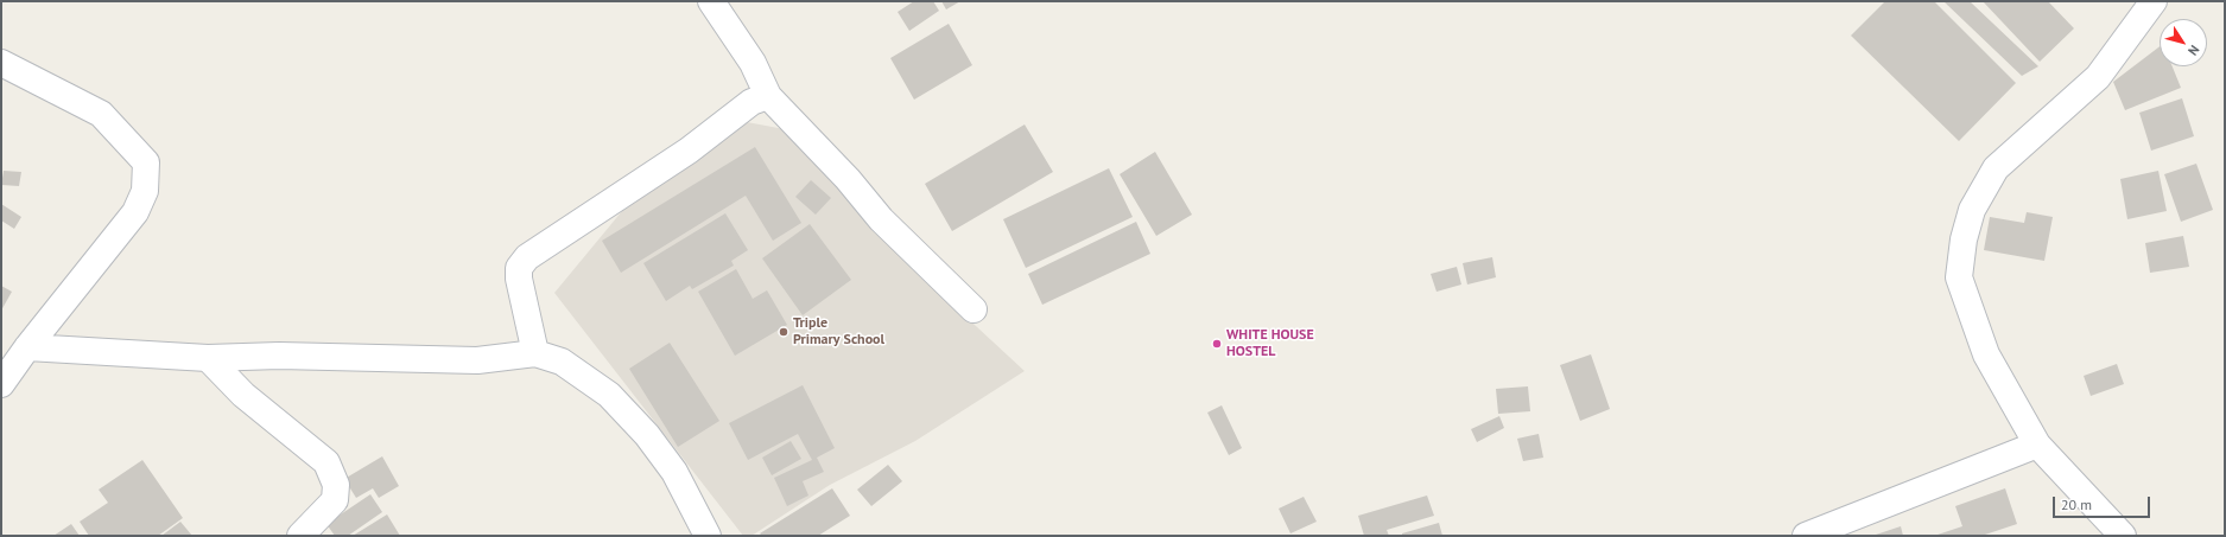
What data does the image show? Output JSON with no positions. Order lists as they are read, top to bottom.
{
  "places": ["Triple Primary School", "WHITE HOUSE HOSTEL"],
  "scale_bar": "20 m",
  "north": "bottom right"
}
